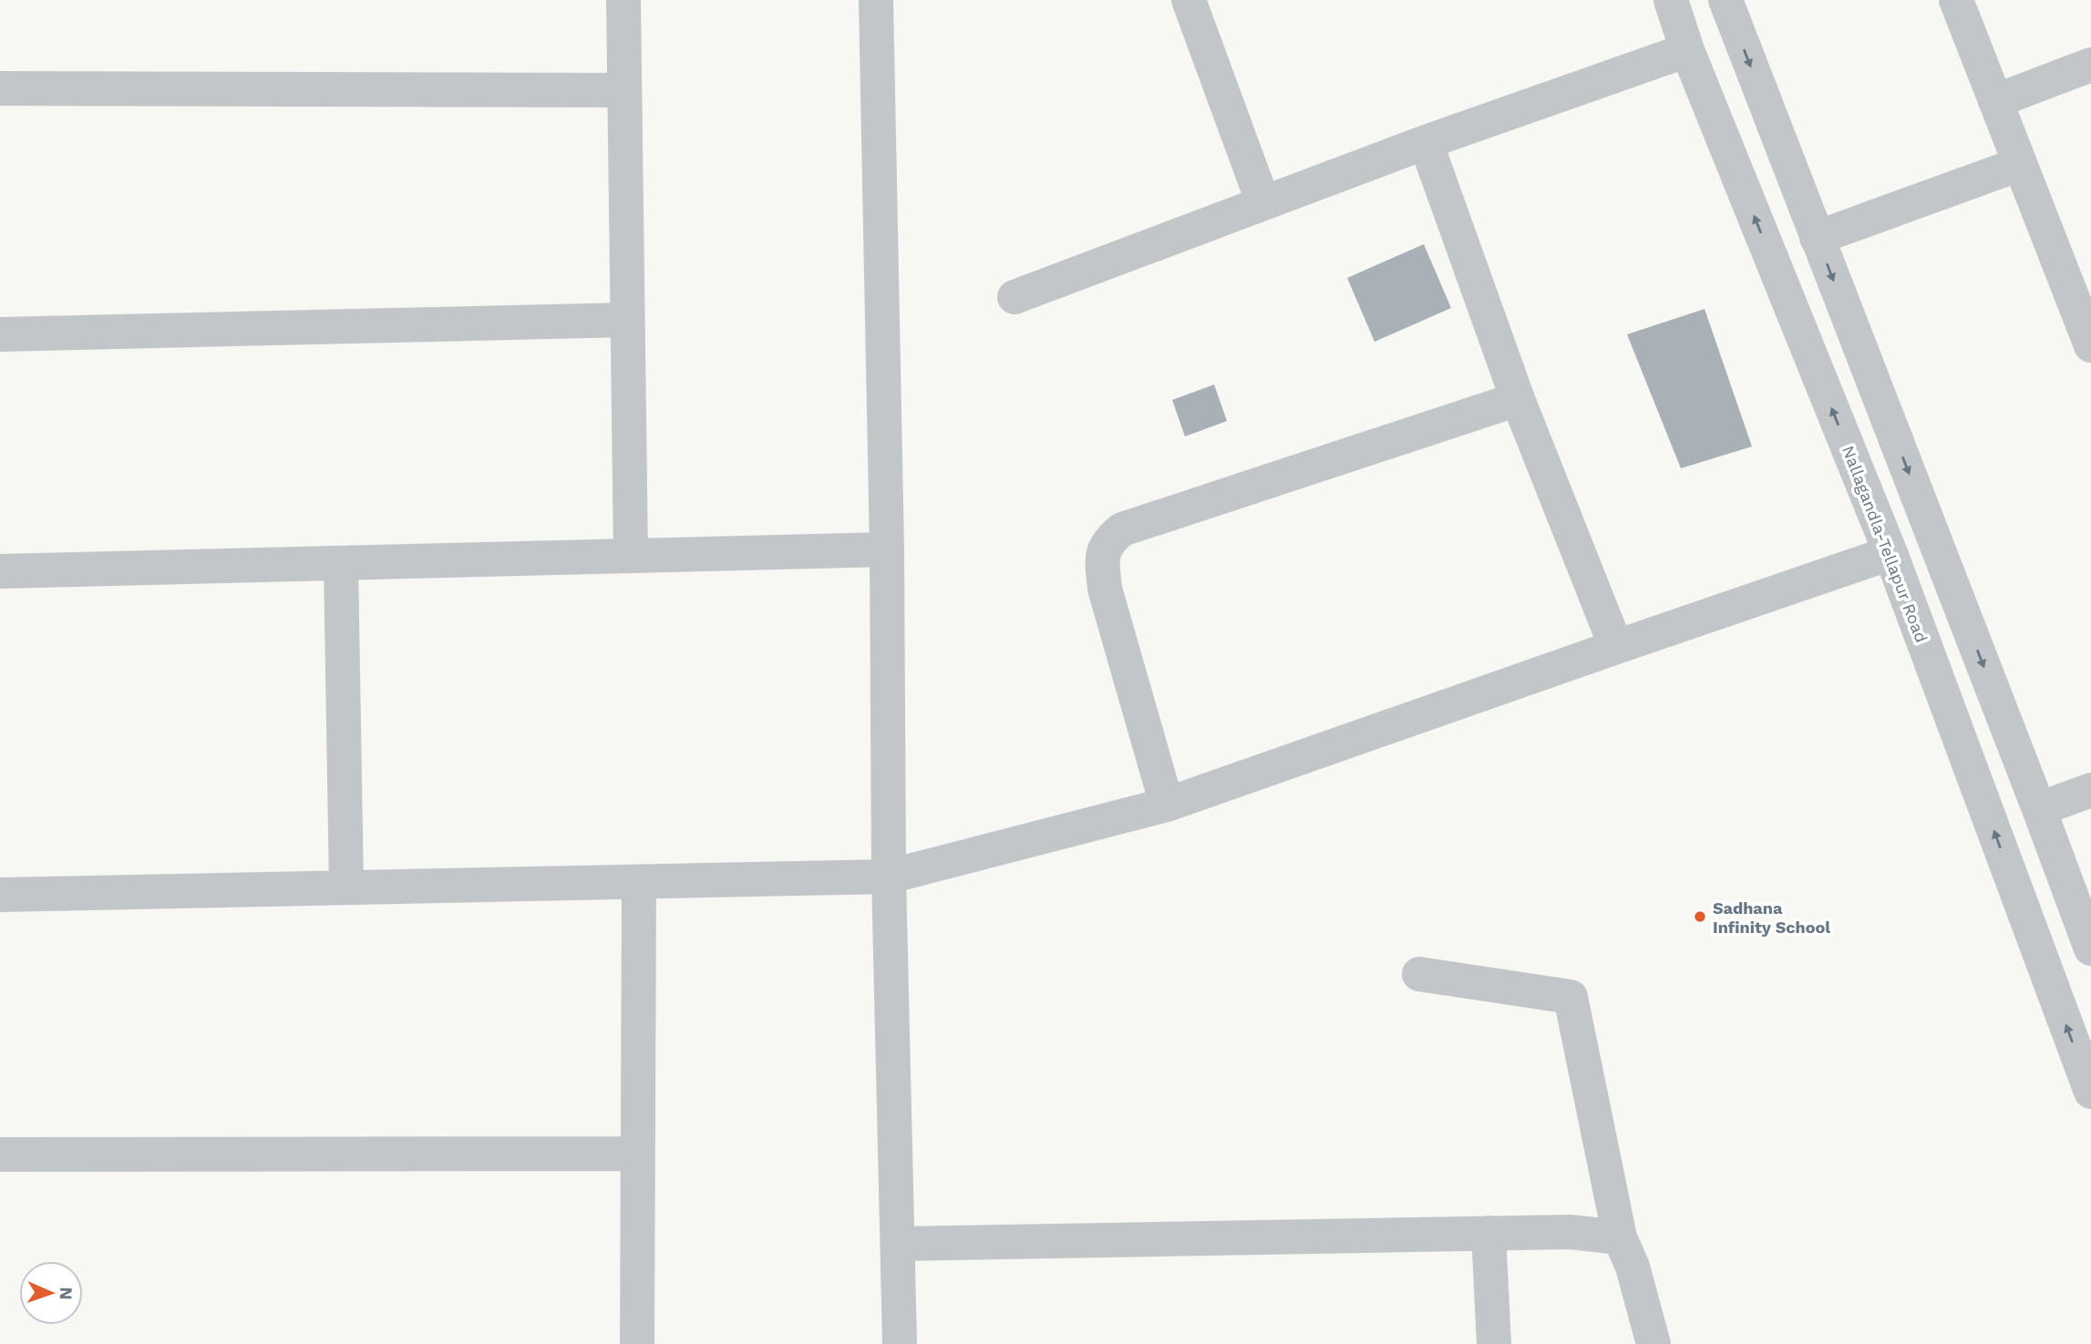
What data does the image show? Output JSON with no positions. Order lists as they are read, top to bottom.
{
  "streets": {
    "street": ["Nallagandla-Tellapur Road"]
  },
  "places": ["Sadhana Infinity School"],
  "north": "right"
}
